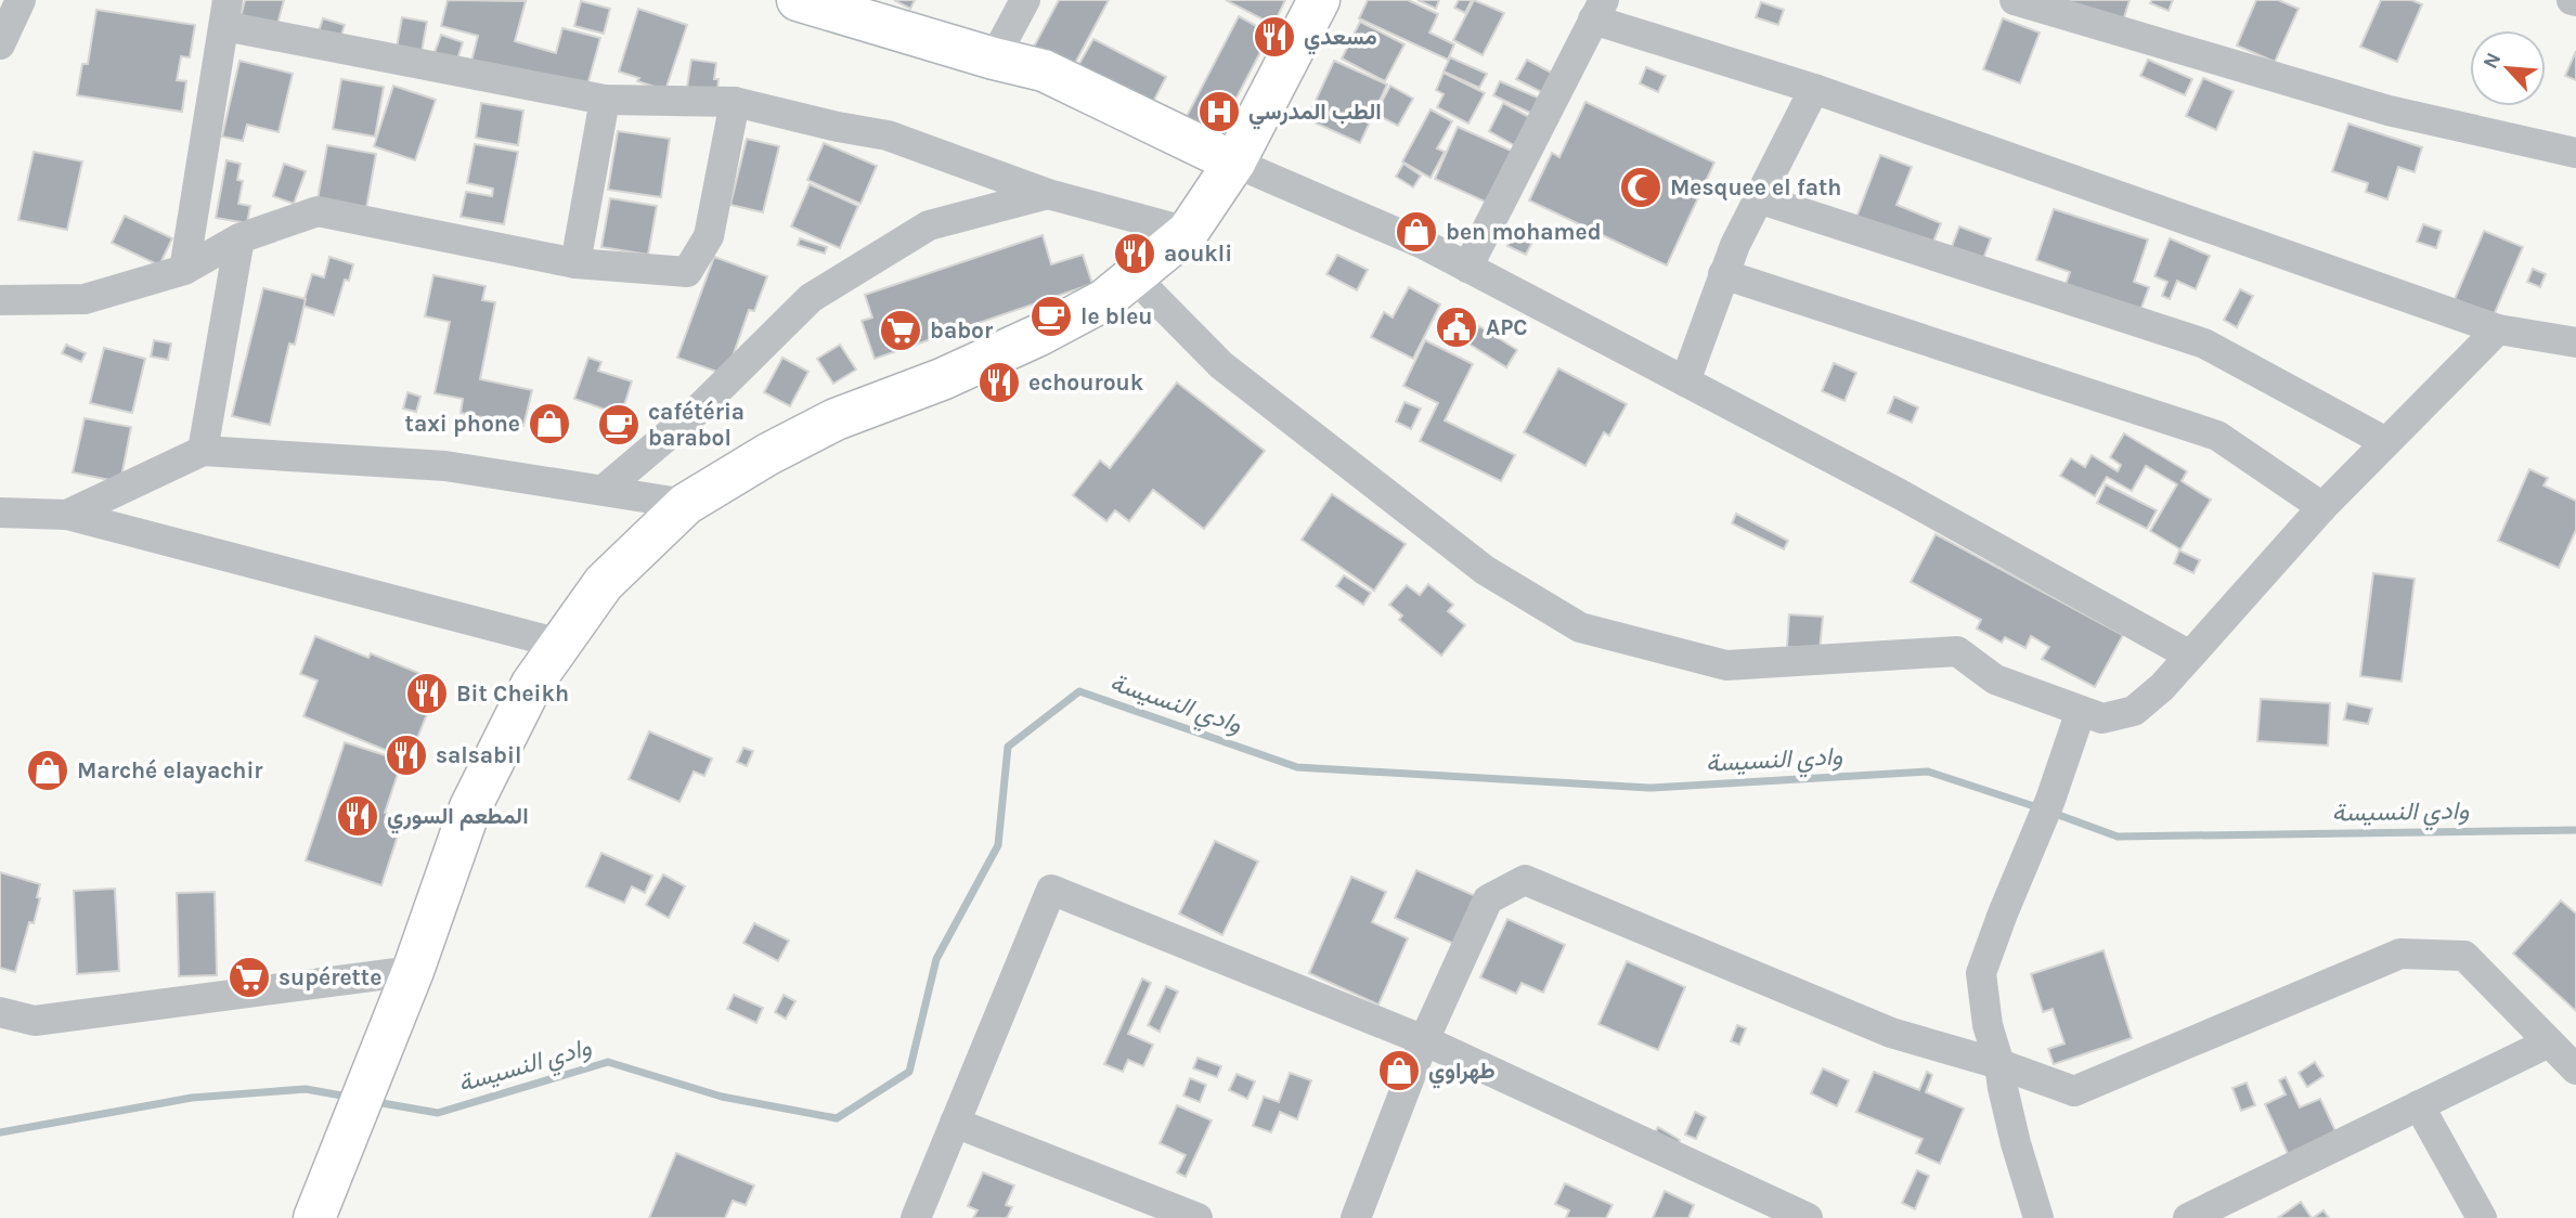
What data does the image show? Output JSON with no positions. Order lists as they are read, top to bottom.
{
  "water": ["وادي النسيسة"],
  "places": {
    "restaurant": [
      "مسعدي",
      "aoukli",
      "echourouk",
      "Bit Cheikh",
      "salsabil",
      "المطعم السوري"
    ],
    "hospital": ["الطب المدرسي"],
    "mosque": ["Mesquee el fath"],
    "shop": [
      "ben mohamed",
      "taxi phone",
      "Marché elayachir",
      "طهراوي"
    ],
    "cafe": ["le bleu", "cafétéria barabol"],
    "public building": ["APC"],
    "supermarket": ["babor", "supérette"]
  },
  "north": "top left"
}
